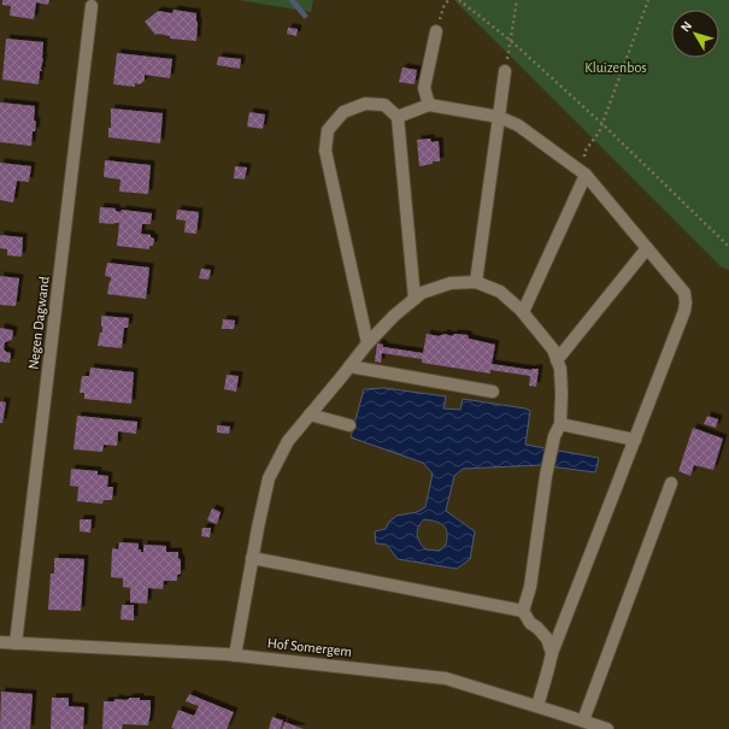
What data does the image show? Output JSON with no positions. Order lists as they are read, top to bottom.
{
  "streets": {
    "street": ["Negen Dagwand", "Hof Somergem"]
  },
  "crossings": [
    ["Negen Dagwand", "Hof Somergem"]
  ],
  "parks": ["Kluizenbos"],
  "north": "top left"
}
